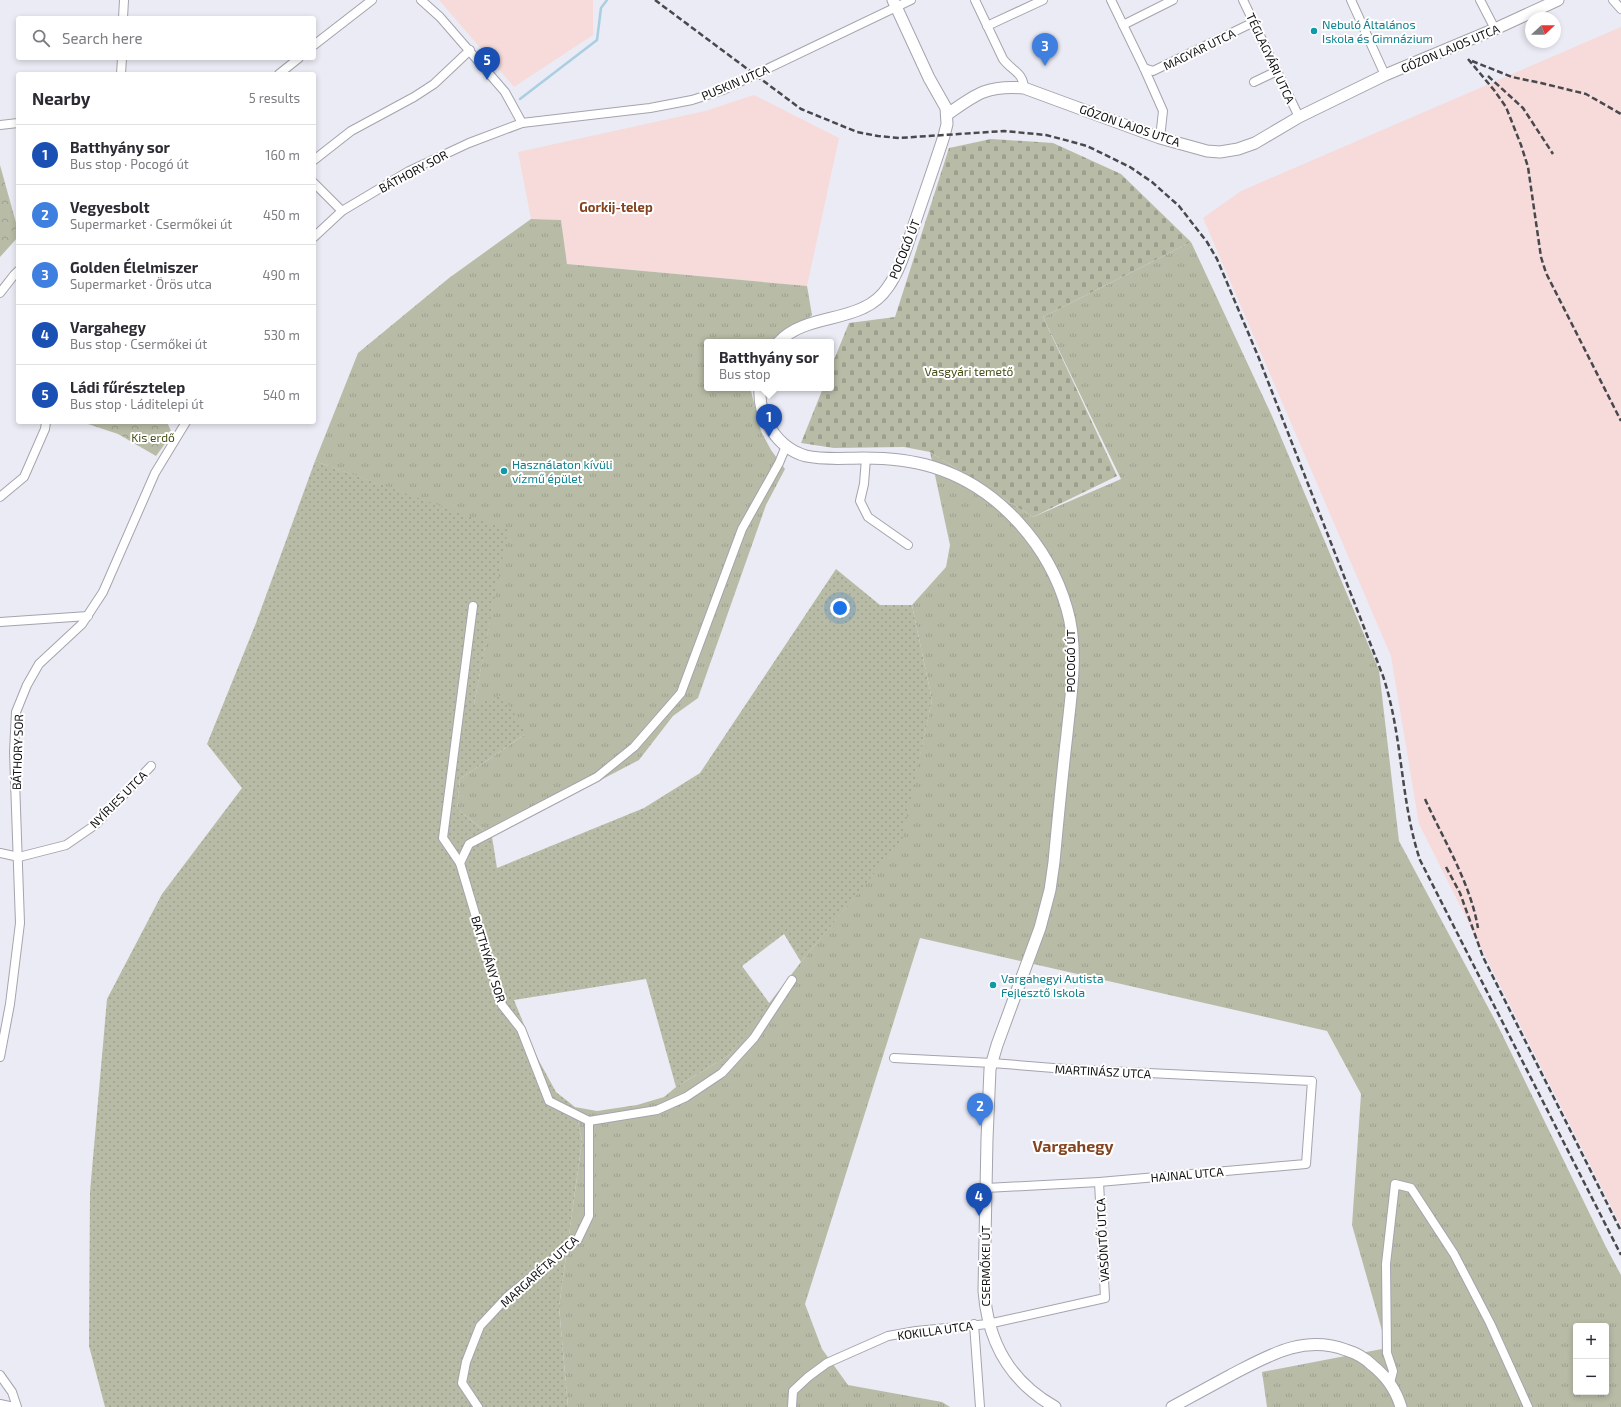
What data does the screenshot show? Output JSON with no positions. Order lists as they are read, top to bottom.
{
  "streets": {
    "main road": ["GÓZON LAJOS UTCA", "POCOGÓ ÚT", "CSERMŐKEI ÚT"],
    "street": [
      "MAGYAR UTCA",
      "TÉGLAGYÁRI UTCA",
      "PUSKIN UTCA",
      "BÁTHORY SOR",
      "NYÍRJES UTCA",
      "BATTHYÁNY SOR",
      "MARTINÁSZ UTCA",
      "HAJNAL UTCA",
      "VASÖNTŐ UTCA",
      "MARGARÉTA UTCA",
      "KOKILLA UTCA"
    ]
  },
  "crossings": [
    ["GÓZON LAJOS UTCA", "TÉGLAGYÁRI UTCA"],
    ["GÓZON LAJOS UTCA", "POCOGÓ ÚT"],
    ["MAGYAR UTCA", "TÉGLAGYÁRI UTCA"],
    ["PUSKIN UTCA", "BÁTHORY SOR"],
    ["BÁTHORY SOR", "NYÍRJES UTCA"],
    ["POCOGÓ ÚT", "CSERMŐKEI ÚT"],
    ["BATTHYÁNY SOR", "MARGARÉTA UTCA"],
    ["MARTINÁSZ UTCA", "HAJNAL UTCA"],
    ["MARTINÁSZ UTCA", "CSERMŐKEI ÚT"],
    ["HAJNAL UTCA", "VASÖNTŐ UTCA"],
    ["HAJNAL UTCA", "CSERMŐKEI ÚT"],
    ["VASÖNTŐ UTCA", "KOKILLA UTCA"],
    ["CSERMŐKEI ÚT", "KOKILLA UTCA"]
  ],
  "districts": ["Gorkij-telep", "Vargahegy"],
  "parks": ["Vasgyári temető", "Kis erdő"],
  "places": ["Nebuló Általános Iskola és Gimnázium", "Használaton kívüli vízmű épület", "Vargahegyi Autista Fejlesztő Iskola"],
  "north": "right",
  "page": {
    "search": "Search here",
    "pins": [
      "3",
      "5",
      "1",
      "2",
      "4"
    ],
    "heading": ["Nearby", "5 results"],
    "list": [
      {
        "mark": "1",
        "name": "Batthyány sor",
        "note": "Bus stop · Pocogó út",
        "value": "160 m"
      },
      {
        "mark": "2",
        "name": "Vegyesbolt",
        "note": "Supermarket · Csermőkei út",
        "value": "450 m"
      },
      {
        "mark": "3",
        "name": "Golden Élelmiszer",
        "note": "Supermarket · Örös utca",
        "value": "490 m"
      },
      {
        "mark": "4",
        "name": "Vargahegy",
        "note": "Bus stop · Csermőkei út",
        "value": "530 m"
      },
      {
        "mark": "5",
        "name": "Ládi fűrésztelep",
        "note": "Bus stop · Láditelepi út",
        "value": "540 m"
      }
    ],
    "popup": ["Batthyány sor", "Bus stop"],
    "map_buttons": ["+", "−"]
  }
}
